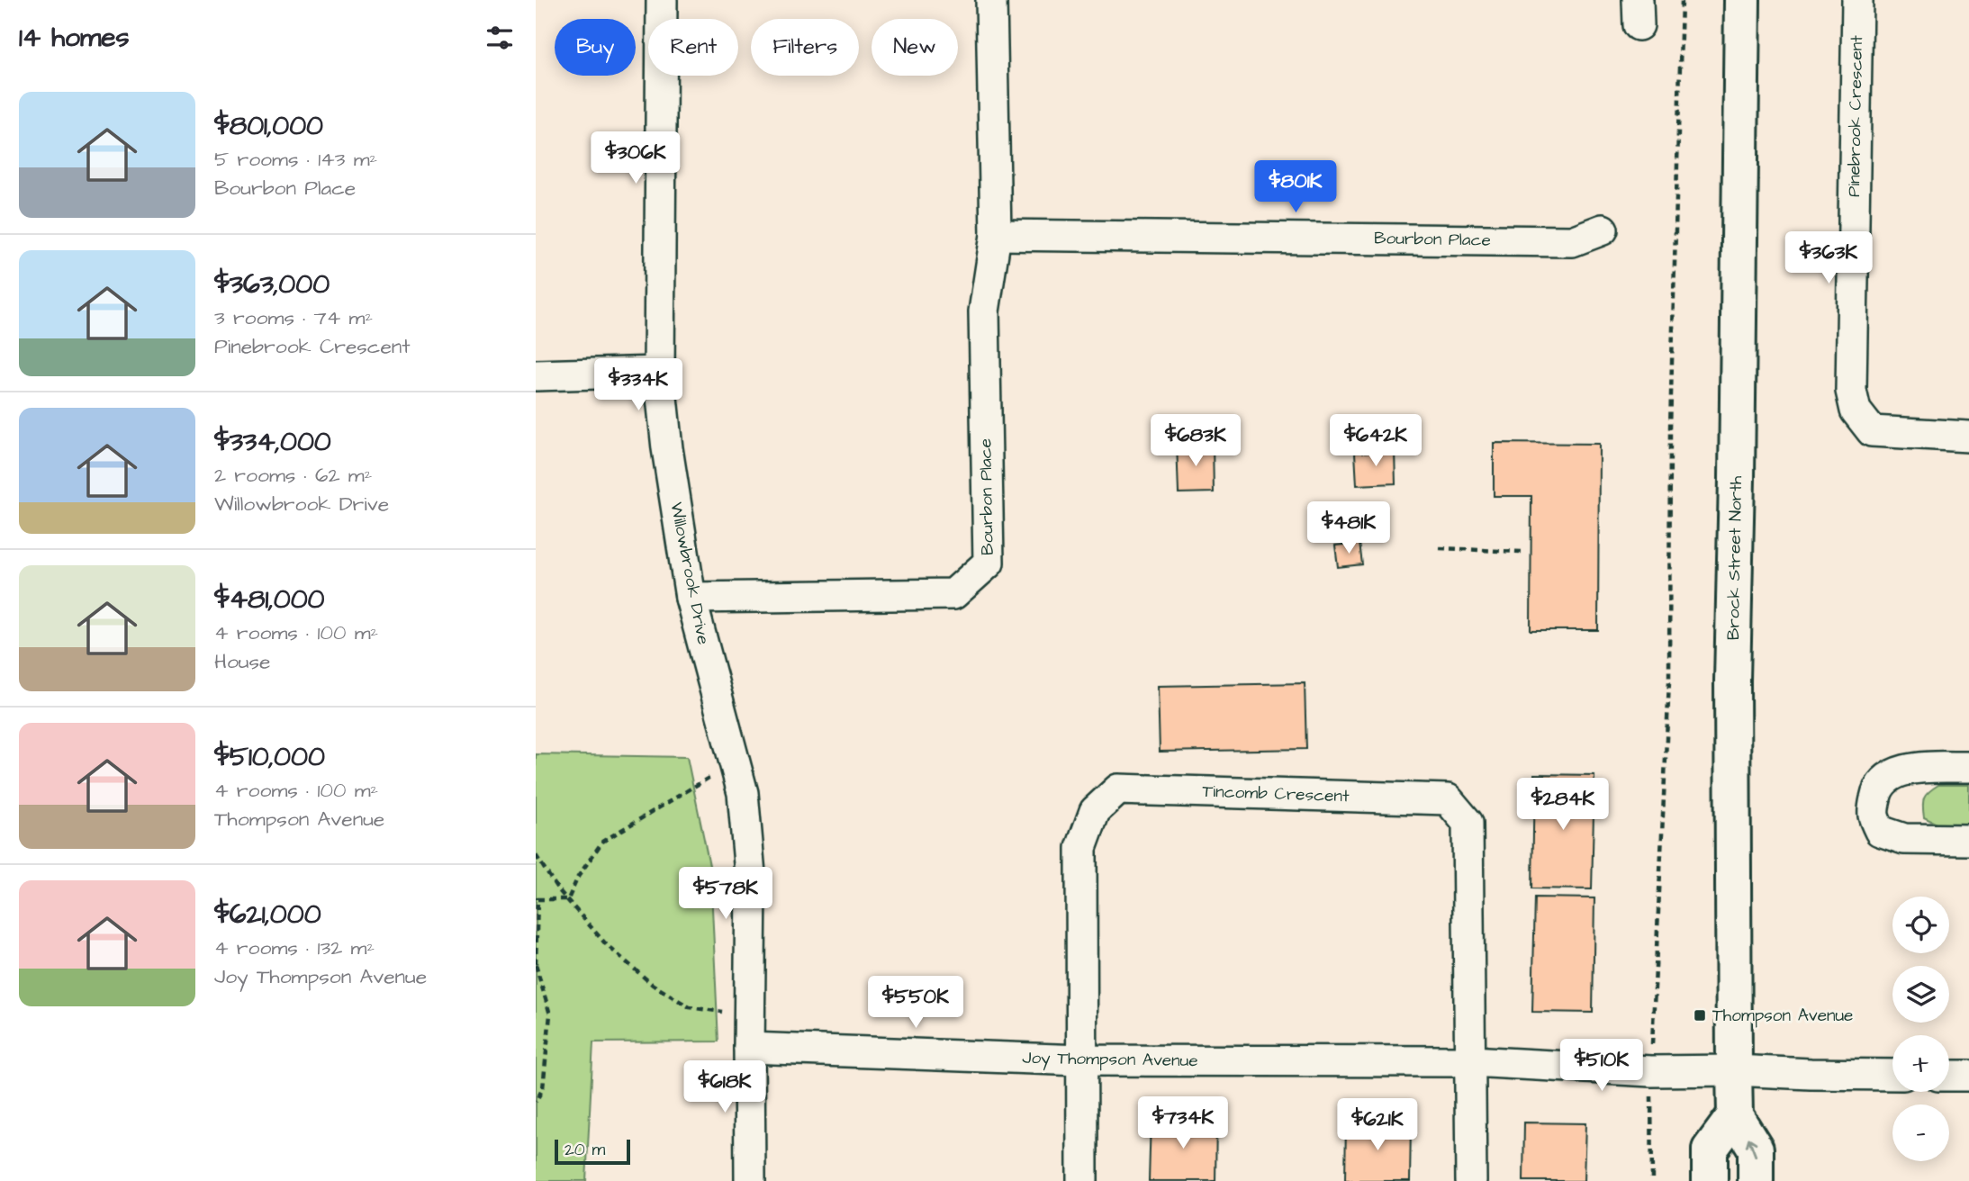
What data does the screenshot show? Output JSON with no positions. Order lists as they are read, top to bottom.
{
  "streets": {
    "main road": ["Brock Street North"],
    "street": [
      "Pinebrook Crescent",
      "Bourbon Place",
      "Willowbrook Drive",
      "Tincomb Crescent",
      "Joy Thompson Avenue"
    ]
  },
  "crossings": [
    ["Bourbon Place", "Willowbrook Drive"],
    ["Willowbrook Drive", "Joy Thompson Avenue"],
    ["Tincomb Crescent", "Joy Thompson Avenue"]
  ],
  "places": {
    "transit": ["Thompson Avenue"]
  },
  "scale_bar": "20 m",
  "page": {
    "heading": "14 homes",
    "chip": [
      "Buy",
      "Rent",
      "Filters",
      "New"
    ],
    "list": [
      {
        "name": "$801,000",
        "note": "5 rooms · 143 m² · Bourbon Place"
      },
      {
        "name": "$363,000",
        "note": "3 rooms · 74 m² · Pinebrook Crescent"
      },
      {
        "name": "$334,000",
        "note": "2 rooms · 62 m² · Willowbrook Drive"
      },
      {
        "name": "$481,000",
        "note": "4 rooms · 100 m² · House"
      },
      {
        "name": "$510,000",
        "note": "4 rooms · 100 m² · Thompson Avenue"
      },
      {
        "name": "$621,000",
        "note": "4 rooms · 132 m² · Joy Thompson Avenue"
      }
    ],
    "price": [
      "$306K",
      "$801K",
      "$363K",
      "$334K",
      "$683K",
      "$642K",
      "$481K",
      "$284K",
      "$578K",
      "$550K",
      "$510K",
      "$618K",
      "$734K",
      "$621K"
    ],
    "map_buttons": ["+", "−"],
    "scale": "20 m"
  }
}
